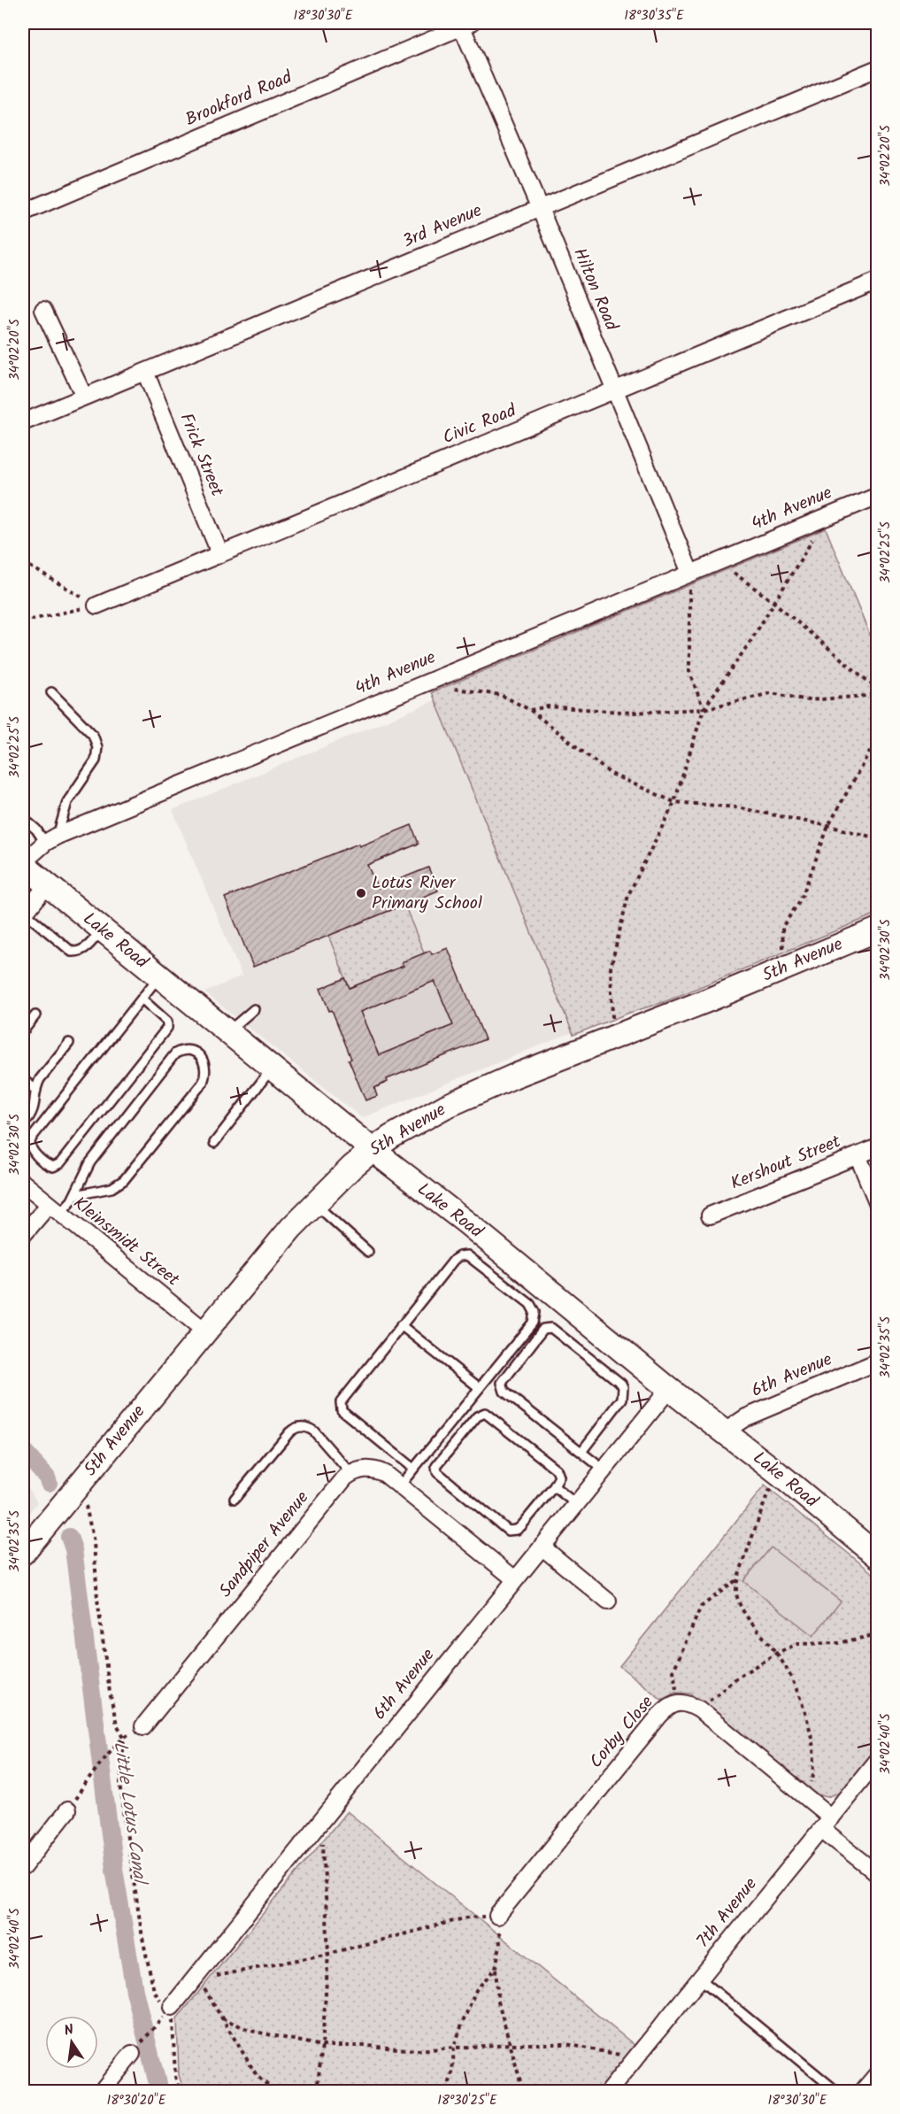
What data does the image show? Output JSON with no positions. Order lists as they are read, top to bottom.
{
  "streets": {
    "street": [
      "Brookford Road",
      "3rd Avenue",
      "Hilton Road",
      "Civic Road",
      "Frick Street",
      "4th Avenue",
      "Lake Road",
      "5th Avenue",
      "Kershout Street",
      "Kleinsmidt Street",
      "6th Avenue",
      "Sandpiper Avenue",
      "Corby Close",
      "7th Avenue"
    ]
  },
  "crossings": [
    ["Brookford Road", "Hilton Road"],
    ["3rd Avenue", "Hilton Road"],
    ["3rd Avenue", "Frick Street"],
    ["Hilton Road", "Civic Road"],
    ["Hilton Road", "4th Avenue"],
    ["Civic Road", "Frick Street"],
    ["4th Avenue", "Lake Road"],
    ["Lake Road", "5th Avenue"],
    ["Lake Road", "6th Avenue"],
    ["5th Avenue", "Kleinsmidt Street"],
    ["Corby Close", "7th Avenue"]
  ],
  "water": ["Little Lotus Canal"],
  "places": ["Lotus River Primary School"],
  "north": "top",
  "coordinates": [
    "18°30'30\"E",
    "18°30'35\"E",
    "34°02'20\"S",
    "34°02'25\"S",
    "34°02'30\"S",
    "34°02'35\"S",
    "34°02'40\"S",
    "18°30'20\"E",
    "18°30'25\"E"
  ]
}
